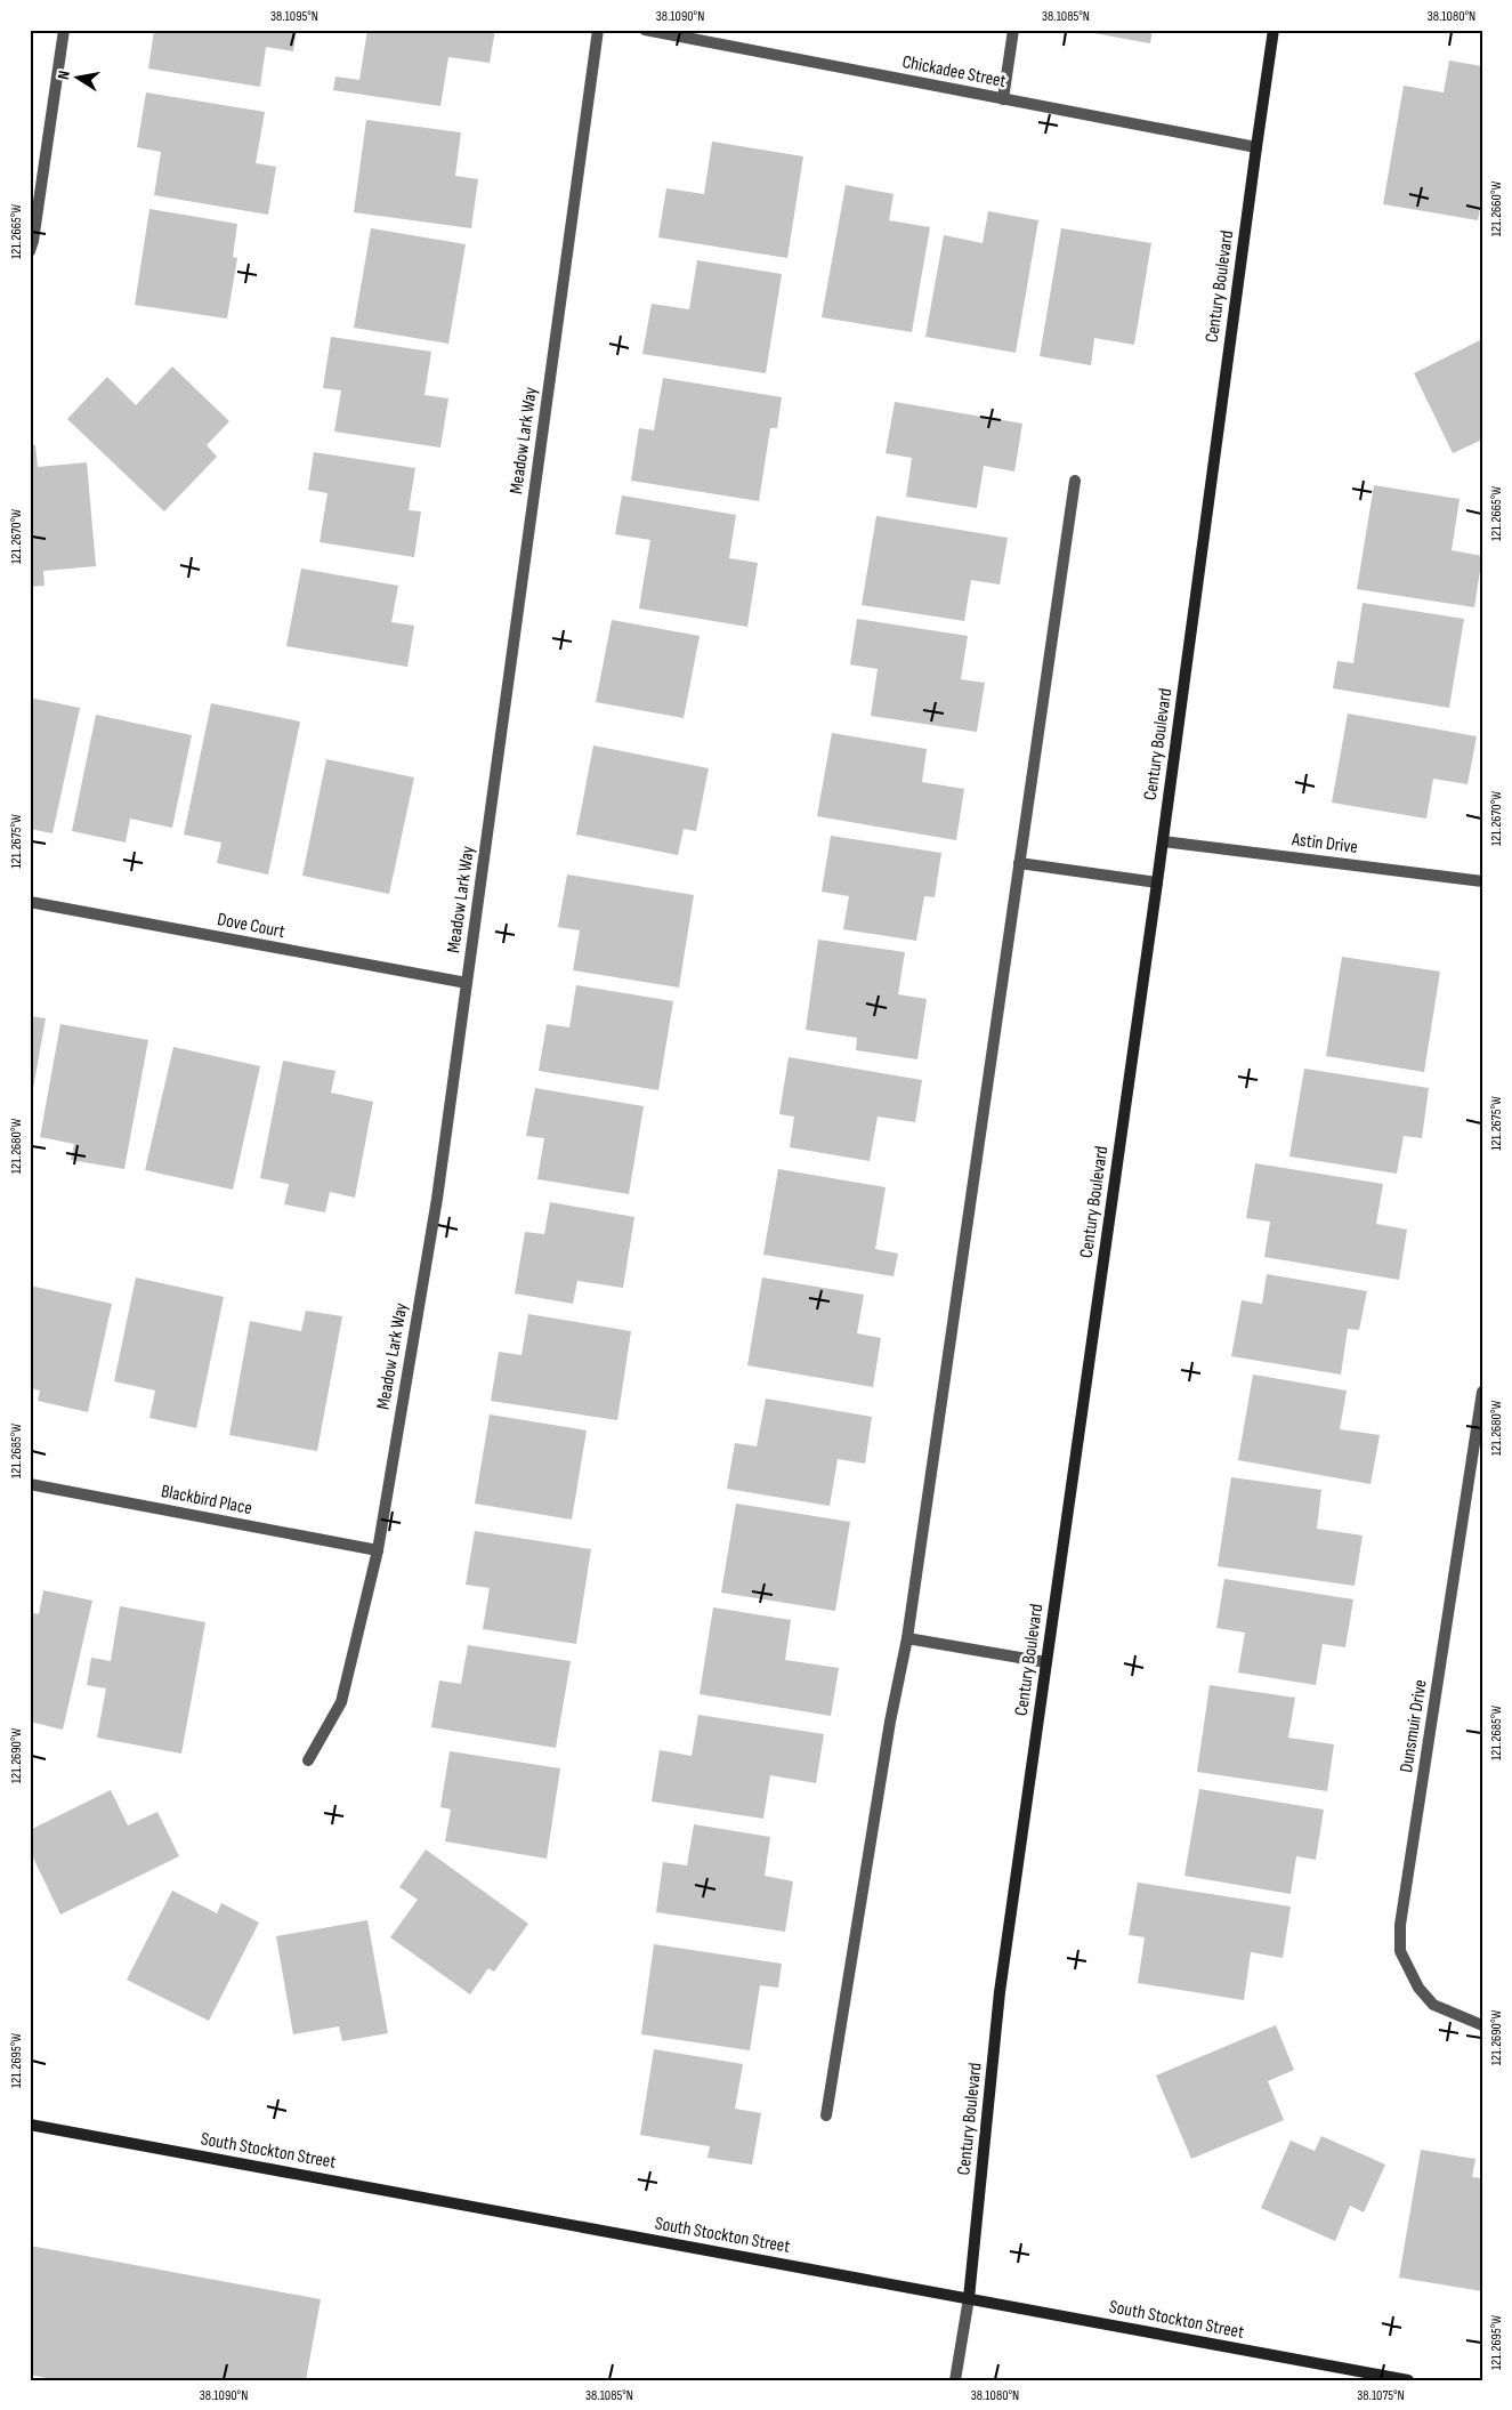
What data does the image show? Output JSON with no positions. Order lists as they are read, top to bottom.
{
  "streets": {
    "street": [
      "Chickadee Street",
      "Century Boulevard",
      "Meadow Lark Way",
      "Astin Drive",
      "Dove Court",
      "Blackbird Place",
      "Dunsmuir Drive",
      "South Stockton Street"
    ]
  },
  "crossings": [
    ["Chickadee Street", "Century Boulevard"],
    ["Century Boulevard", "Astin Drive"],
    ["Century Boulevard", "South Stockton Street"],
    ["Meadow Lark Way", "Dove Court"],
    ["Meadow Lark Way", "Blackbird Place"]
  ],
  "north": "left",
  "coordinates": [
    "38.1095°N",
    "38.1090°N",
    "38.1085°N",
    "38.1080°N",
    "121.2660°W",
    "121.2665°W",
    "121.2670°W",
    "121.2675°W",
    "121.2680°W",
    "121.2685°W",
    "121.2690°W",
    "121.2695°W",
    "38.1075°N"
  ]
}
